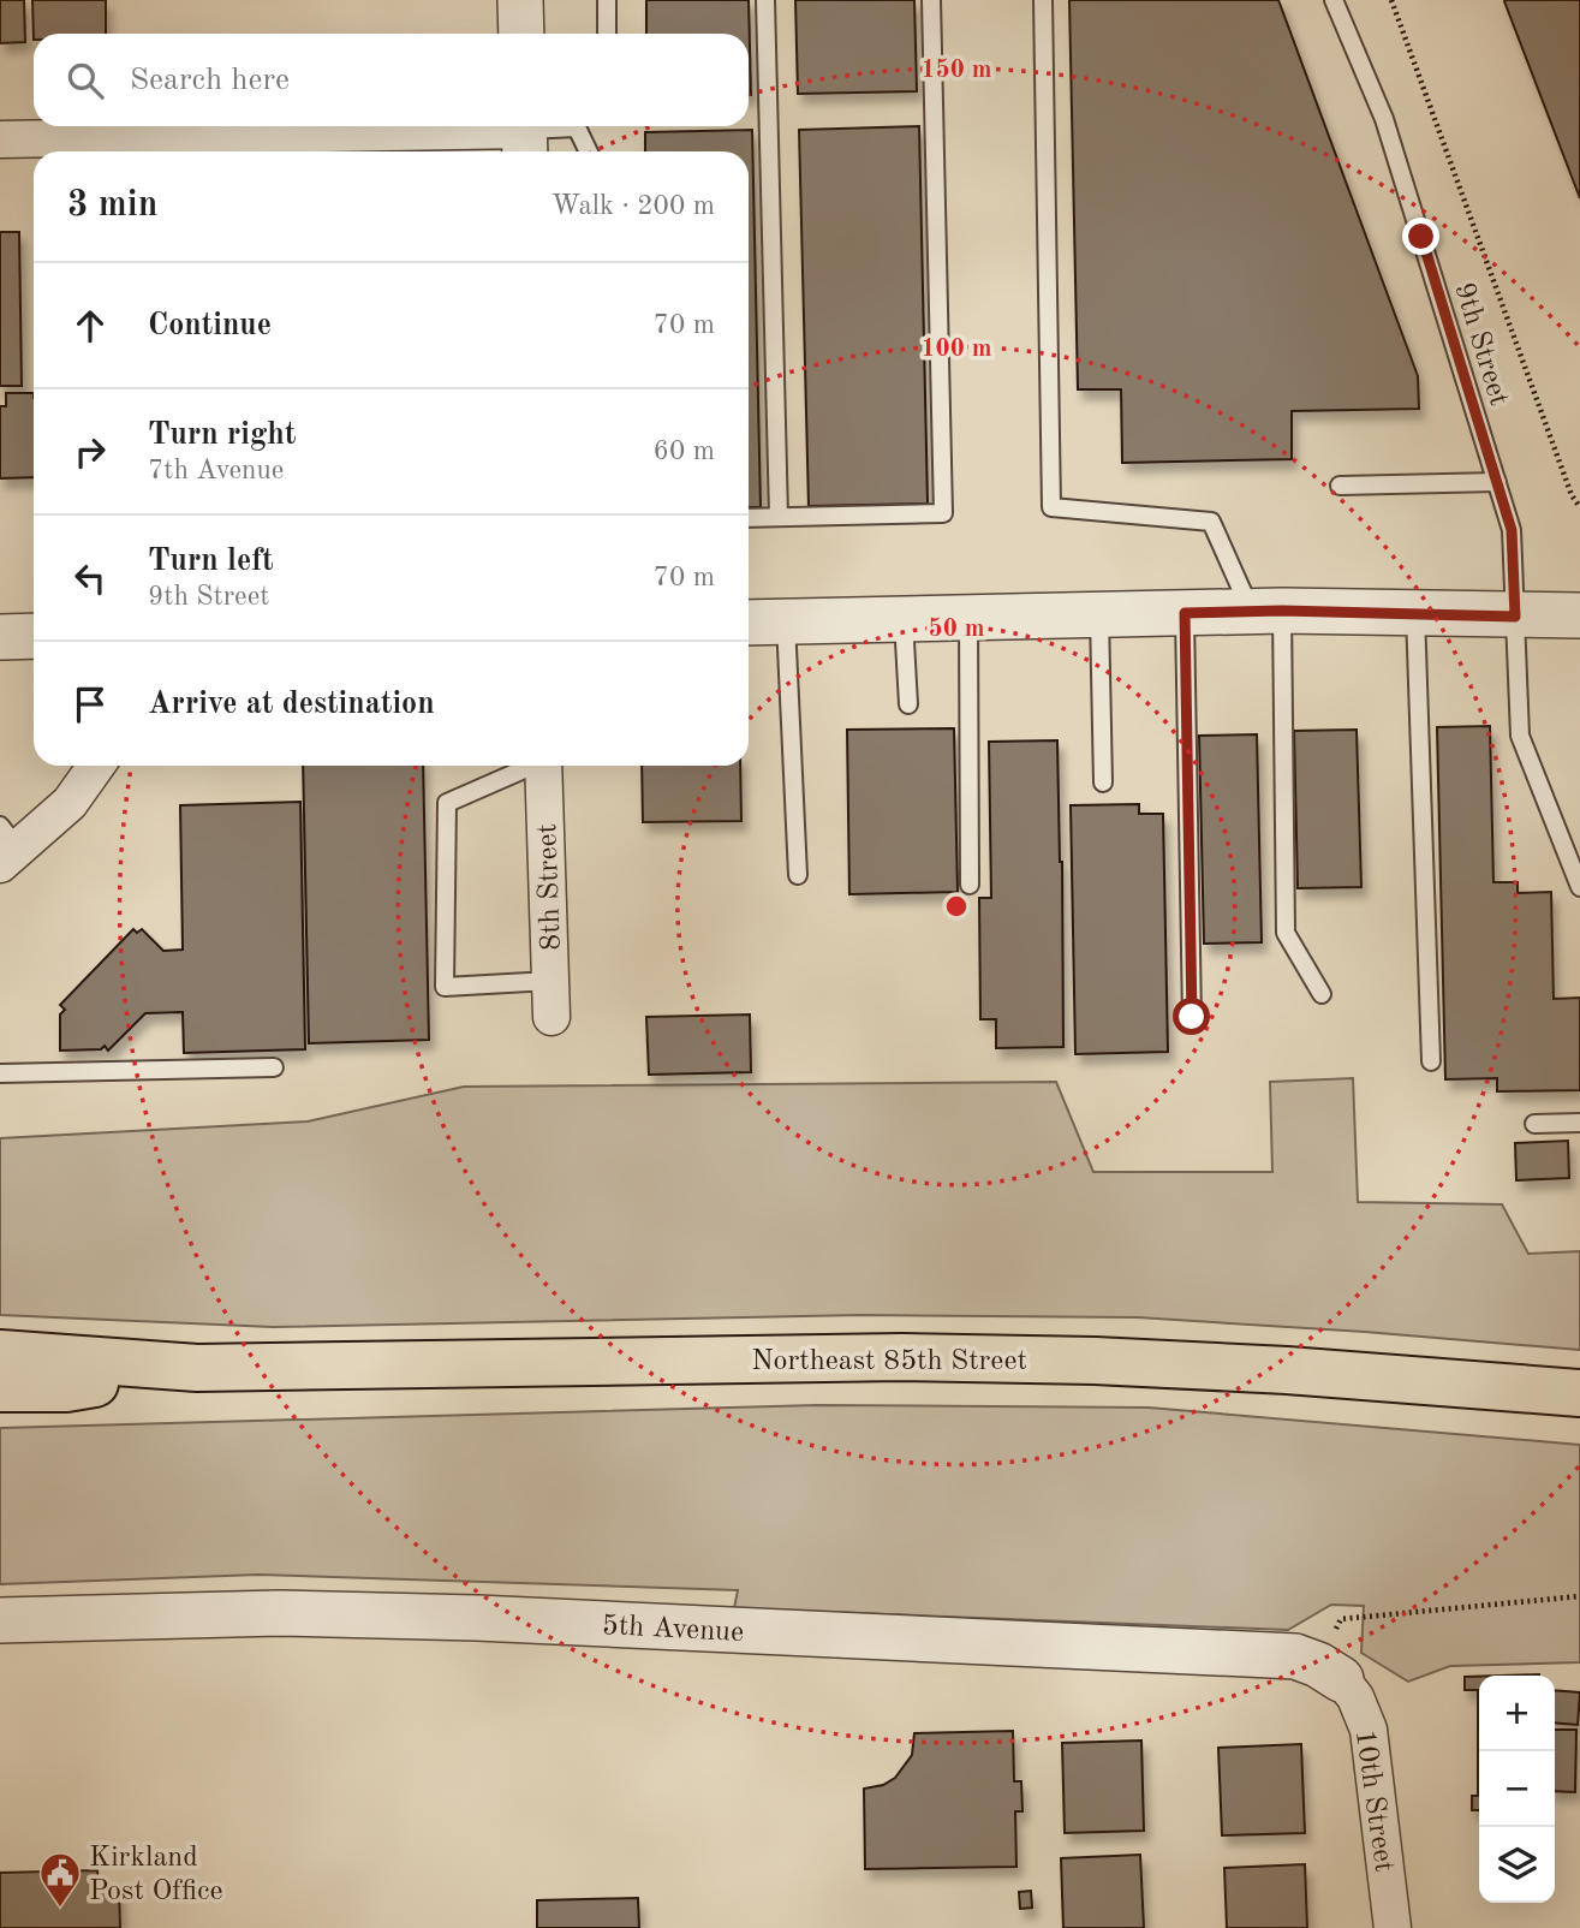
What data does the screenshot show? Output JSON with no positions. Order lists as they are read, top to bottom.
{
  "streets": {
    "main road": ["Northeast 85th Street"],
    "street": ["8th Street", "5th Avenue", "10th Street"],
    "lane": ["9th Street"]
  },
  "crossings": [
    ["5th Avenue", "10th Street"]
  ],
  "places": {
    "public building": ["Kirkland Post Office"]
  },
  "page": {
    "search": "Search here",
    "heading": ["3 min", "Walk · 200 m"],
    "list": [
      ["Continue", "70 m"],
      ["Turn right", "7th Avenue", "60 m"],
      ["Turn left", "9th Street", "70 m"],
      "Arrive at destination"
    ],
    "map_buttons": ["+", "−"]
  },
  "rings": ["150 m", "100 m", "50 m"]
}
